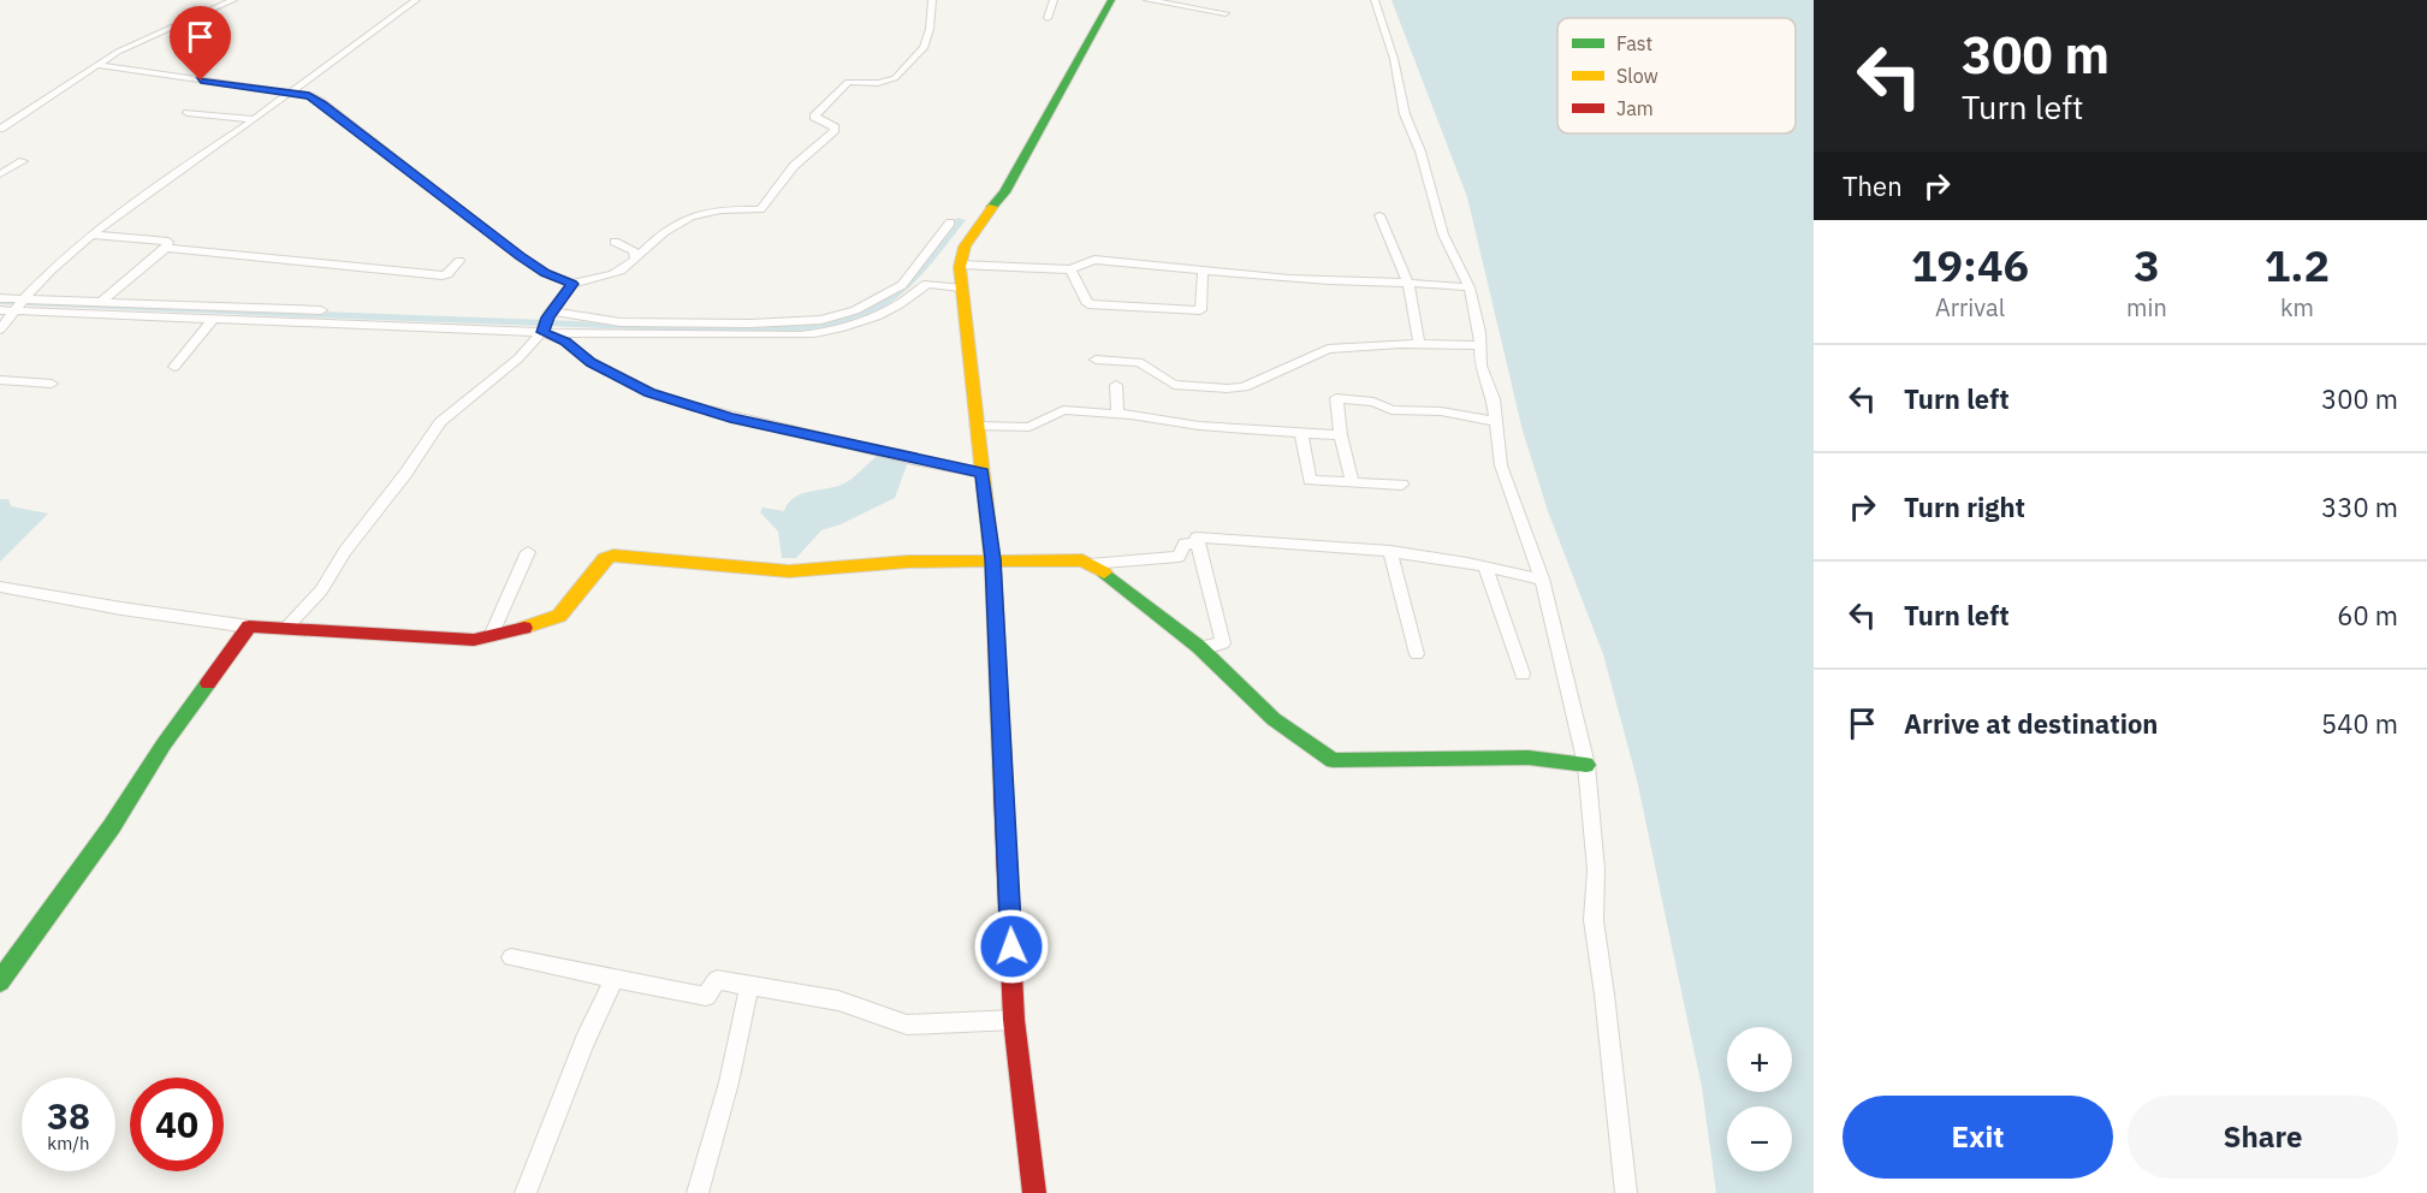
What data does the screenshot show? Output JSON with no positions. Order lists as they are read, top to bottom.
{
  "legend": ["Fast", "Slow", "Jam"],
  "page": {
    "turn": ["300 m", "Turn left"],
    "then": "Then",
    "eta": [
      "19:46",
      "Arrival",
      "3",
      "min",
      "1.2",
      "km"
    ],
    "list": [
      {
        "name": "Turn left",
        "value": "300 m"
      },
      {
        "name": "Turn right",
        "value": "330 m"
      },
      {
        "name": "Turn left",
        "value": "60 m"
      },
      {
        "name": "Arrive at destination",
        "value": "540 m"
      }
    ],
    "map_buttons": ["+", "−"],
    "speed": "38 km/h",
    "limit": "40",
    "buttons": ["Exit", "Share"]
  }
}
